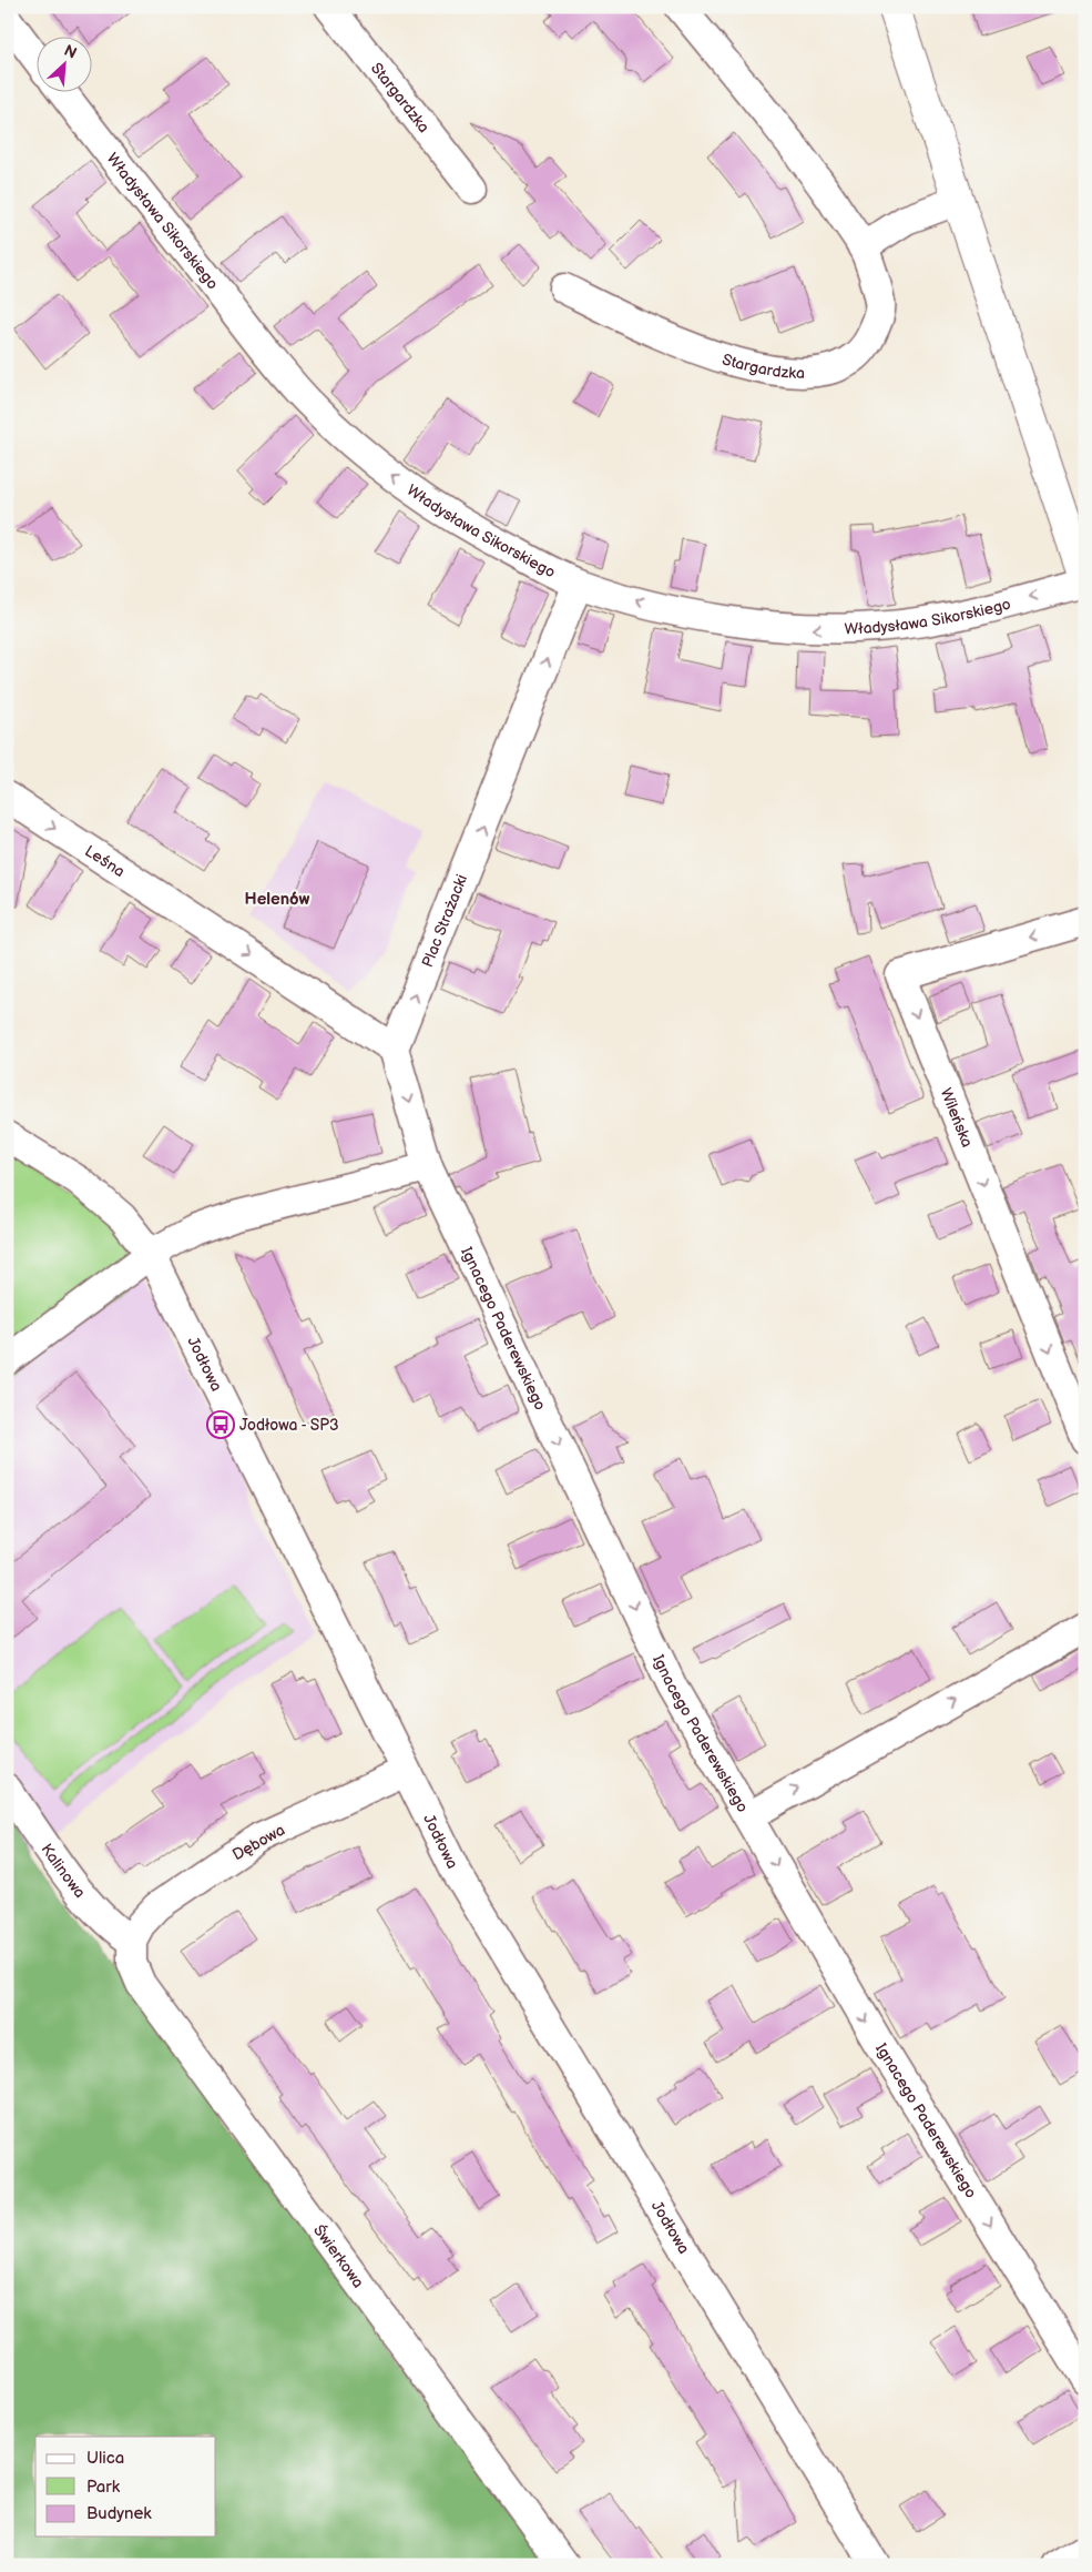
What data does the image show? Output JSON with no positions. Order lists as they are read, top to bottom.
{
  "streets": {
    "street": [
      "Stargardzka",
      "Władysława Sikorskiego",
      "Leśna",
      "Plac Strażacki",
      "Wileńska",
      "Ignacego Paderewskiego",
      "Jodłowa",
      "Dębowa",
      "Kalinowa",
      "Świerkowa"
    ]
  },
  "crossings": [
    ["Władysława Sikorskiego", "Plac Strażacki"],
    ["Leśna", "Plac Strażacki"],
    ["Leśna", "Ignacego Paderewskiego"],
    ["Plac Strażacki", "Ignacego Paderewskiego"],
    ["Jodłowa", "Dębowa"],
    ["Dębowa", "Kalinowa"],
    ["Dębowa", "Świerkowa"],
    ["Kalinowa", "Świerkowa"]
  ],
  "one_way": [
    "Władysława Sikorskiego",
    "Leśna",
    "Plac Strażacki",
    "Ignacego Paderewskiego"
  ],
  "districts": ["Helenów"],
  "places": {
    "bus stop": ["Jodłowa - SP3"]
  },
  "legend": ["Ulica", "Park", "Budynek"],
  "north": "top right"
}
